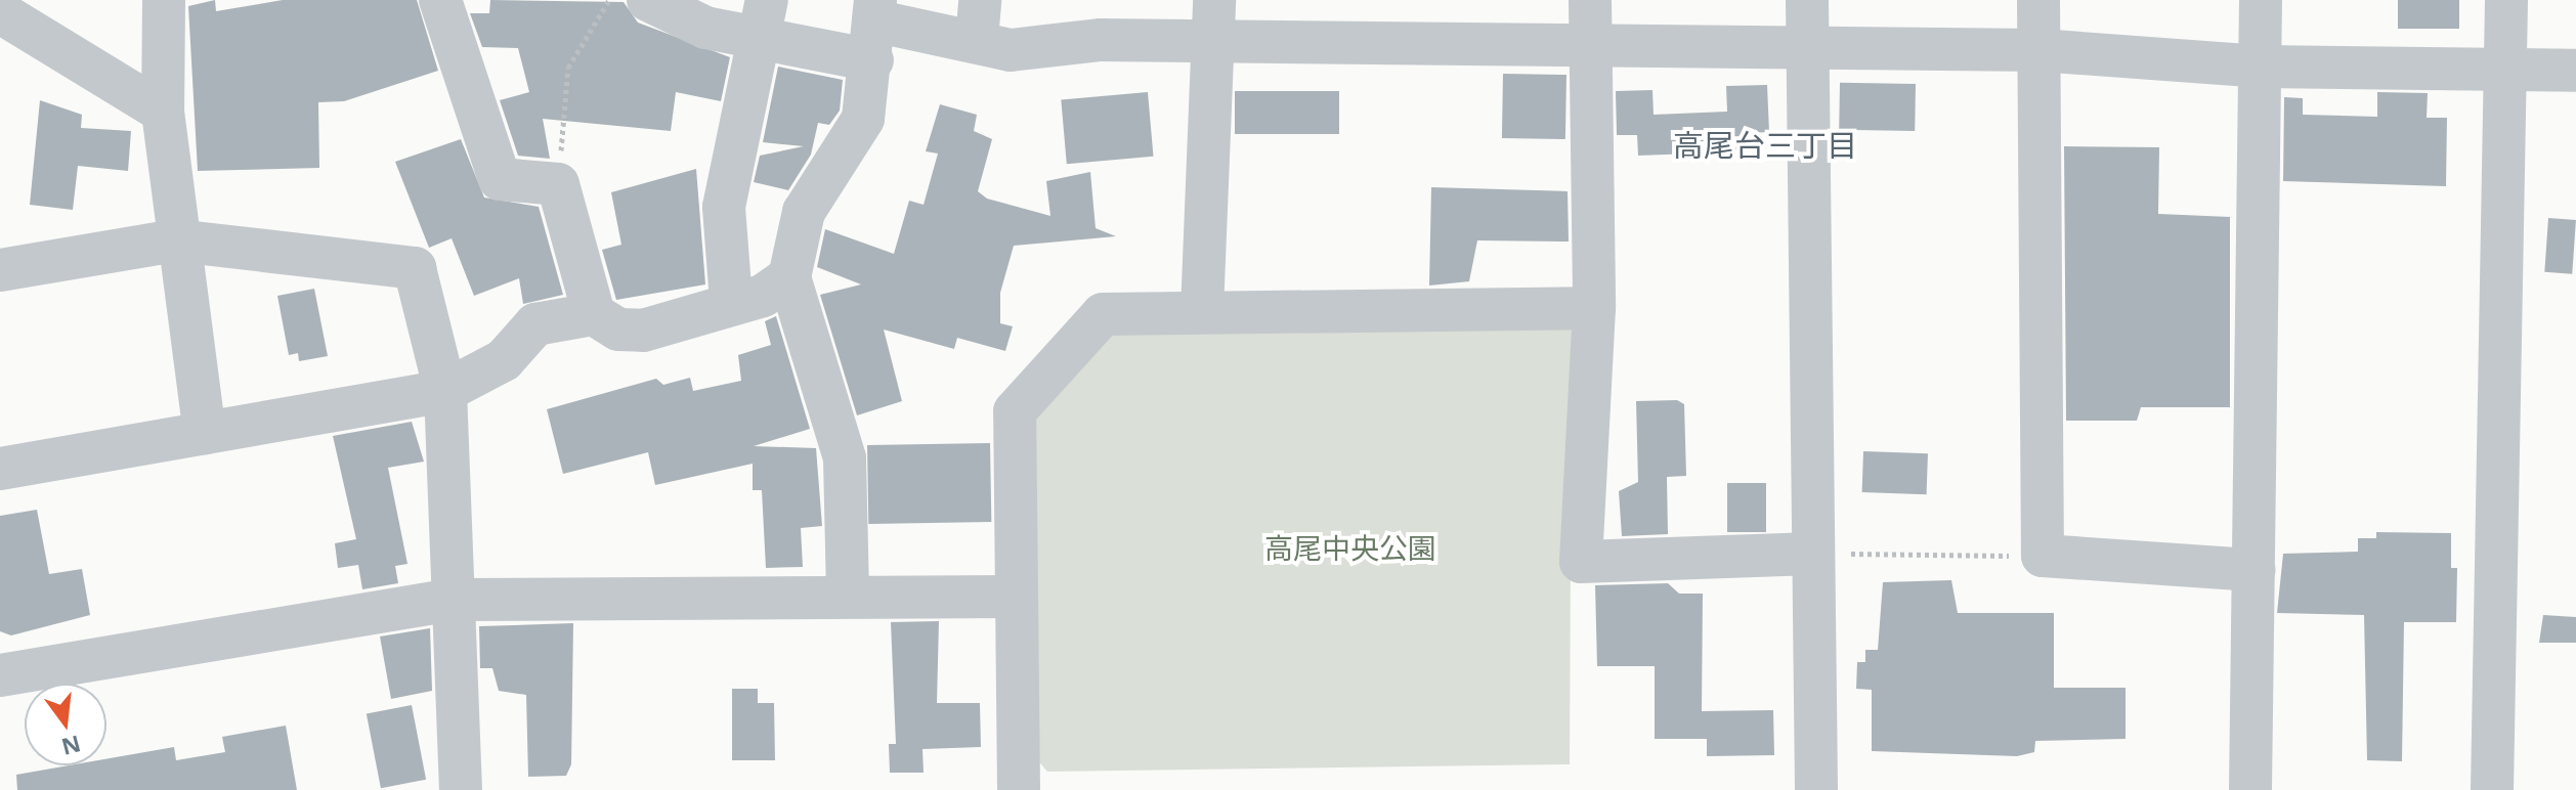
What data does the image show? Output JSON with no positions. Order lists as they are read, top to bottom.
{
  "districts": ["高尾台三丁目"],
  "parks": ["高尾中央公園"],
  "north": "bottom"
}
